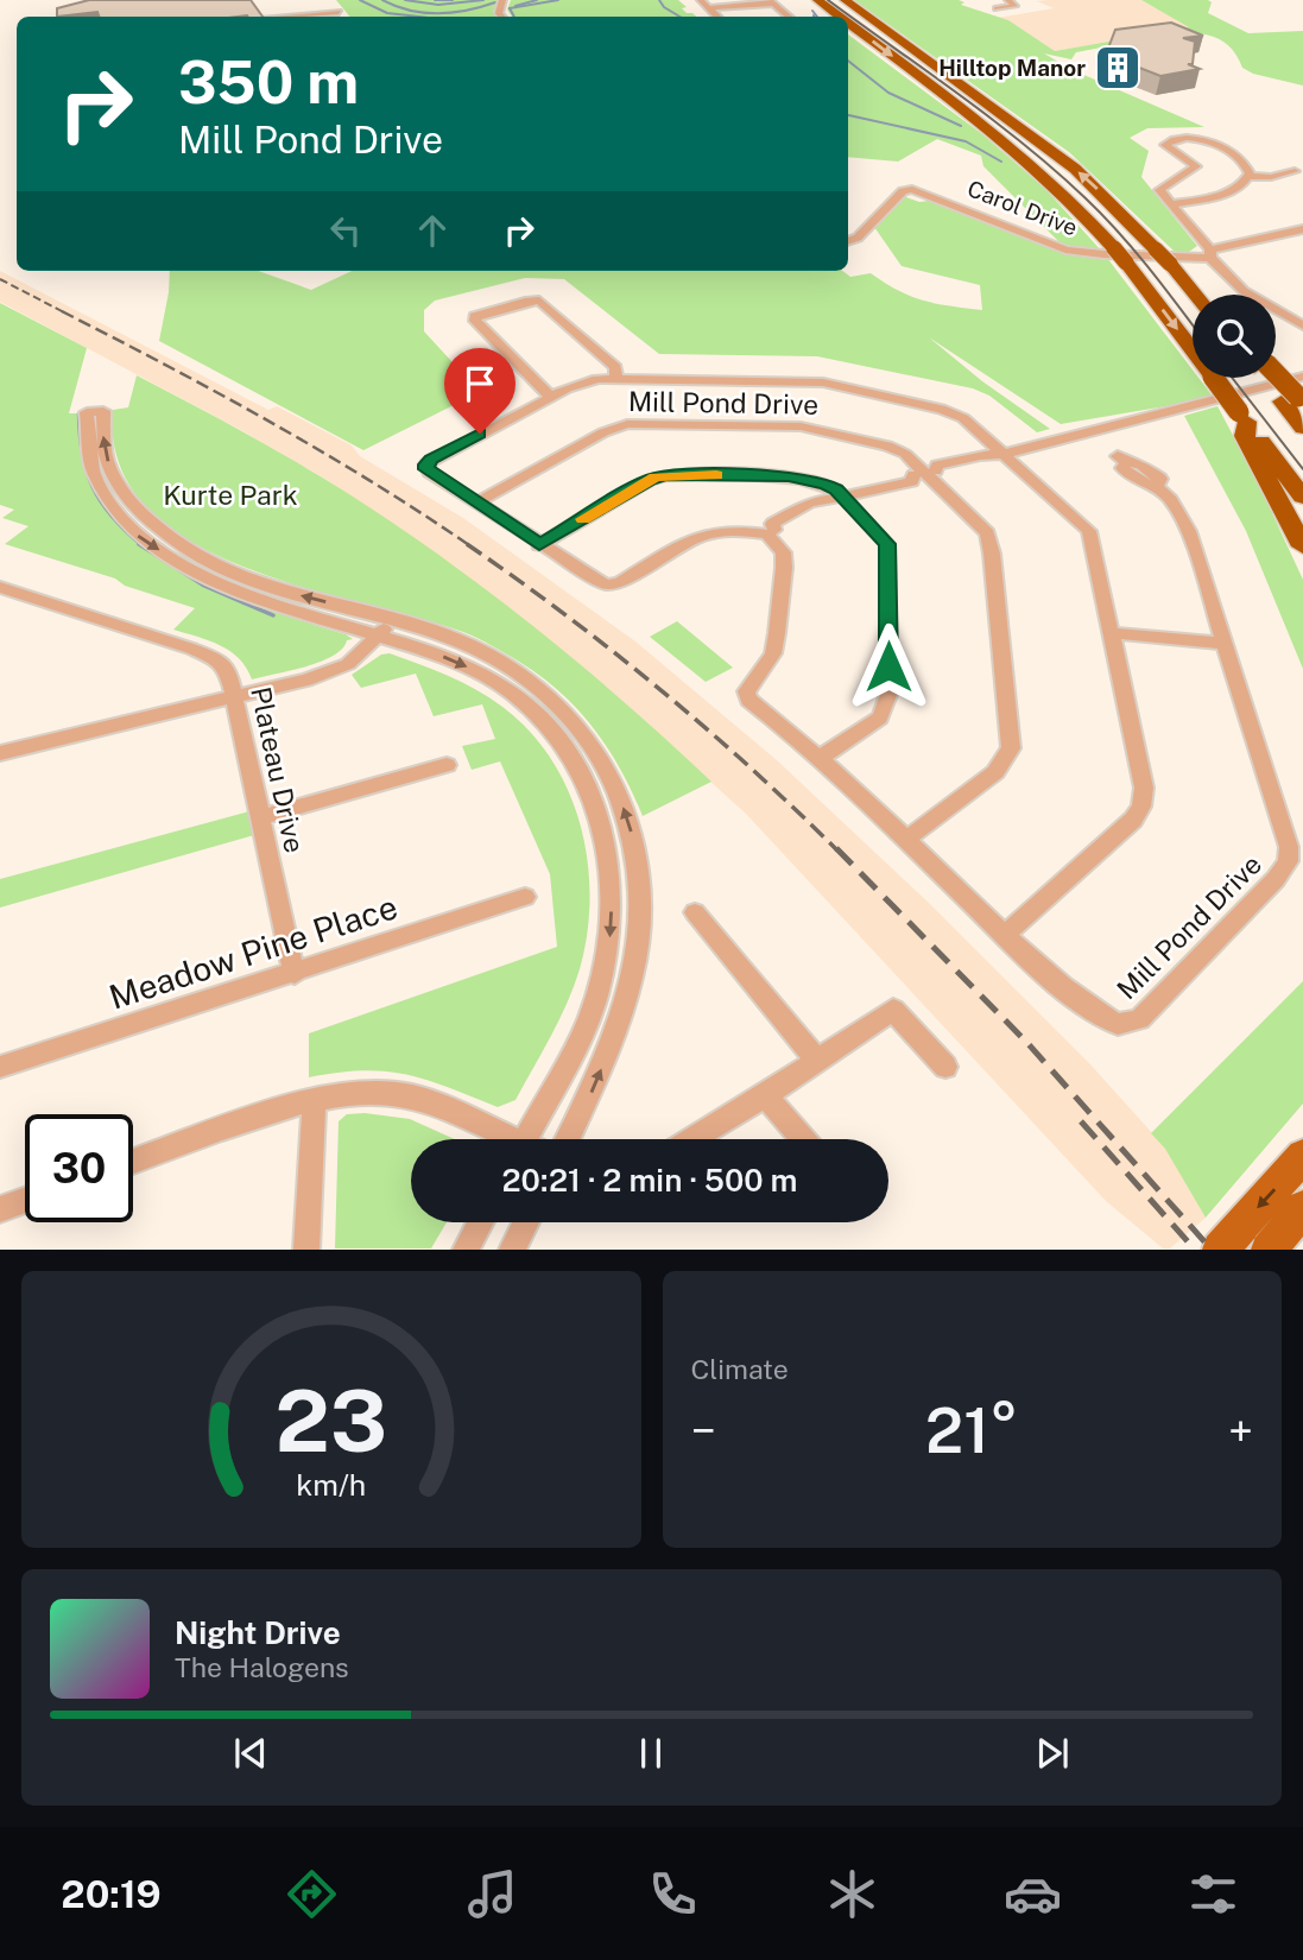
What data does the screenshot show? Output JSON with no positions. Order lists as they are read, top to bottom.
{
  "streets": {
    "street": [
      "Carol Drive",
      "Mill Pond Drive",
      "Plateau Drive",
      "Meadow Pine Place"
    ]
  },
  "crossings": [
    ["Plateau Drive", "Meadow Pine Place"]
  ],
  "parks": ["Kurte Park"],
  "places": {
    "building": ["Hilltop Manor"]
  },
  "page": {
    "turn": ["350 m", "Mill Pond Drive"],
    "limit": "30",
    "trip": "20:21 · 2 min · 500 m",
    "tile": "Climate",
    "heat": ["−", "21°", "+"],
    "song": ["Night Drive", "The Halogens"],
    "tabs": "20:19",
    "gauge": ["23", "km/h"]
  }
}
